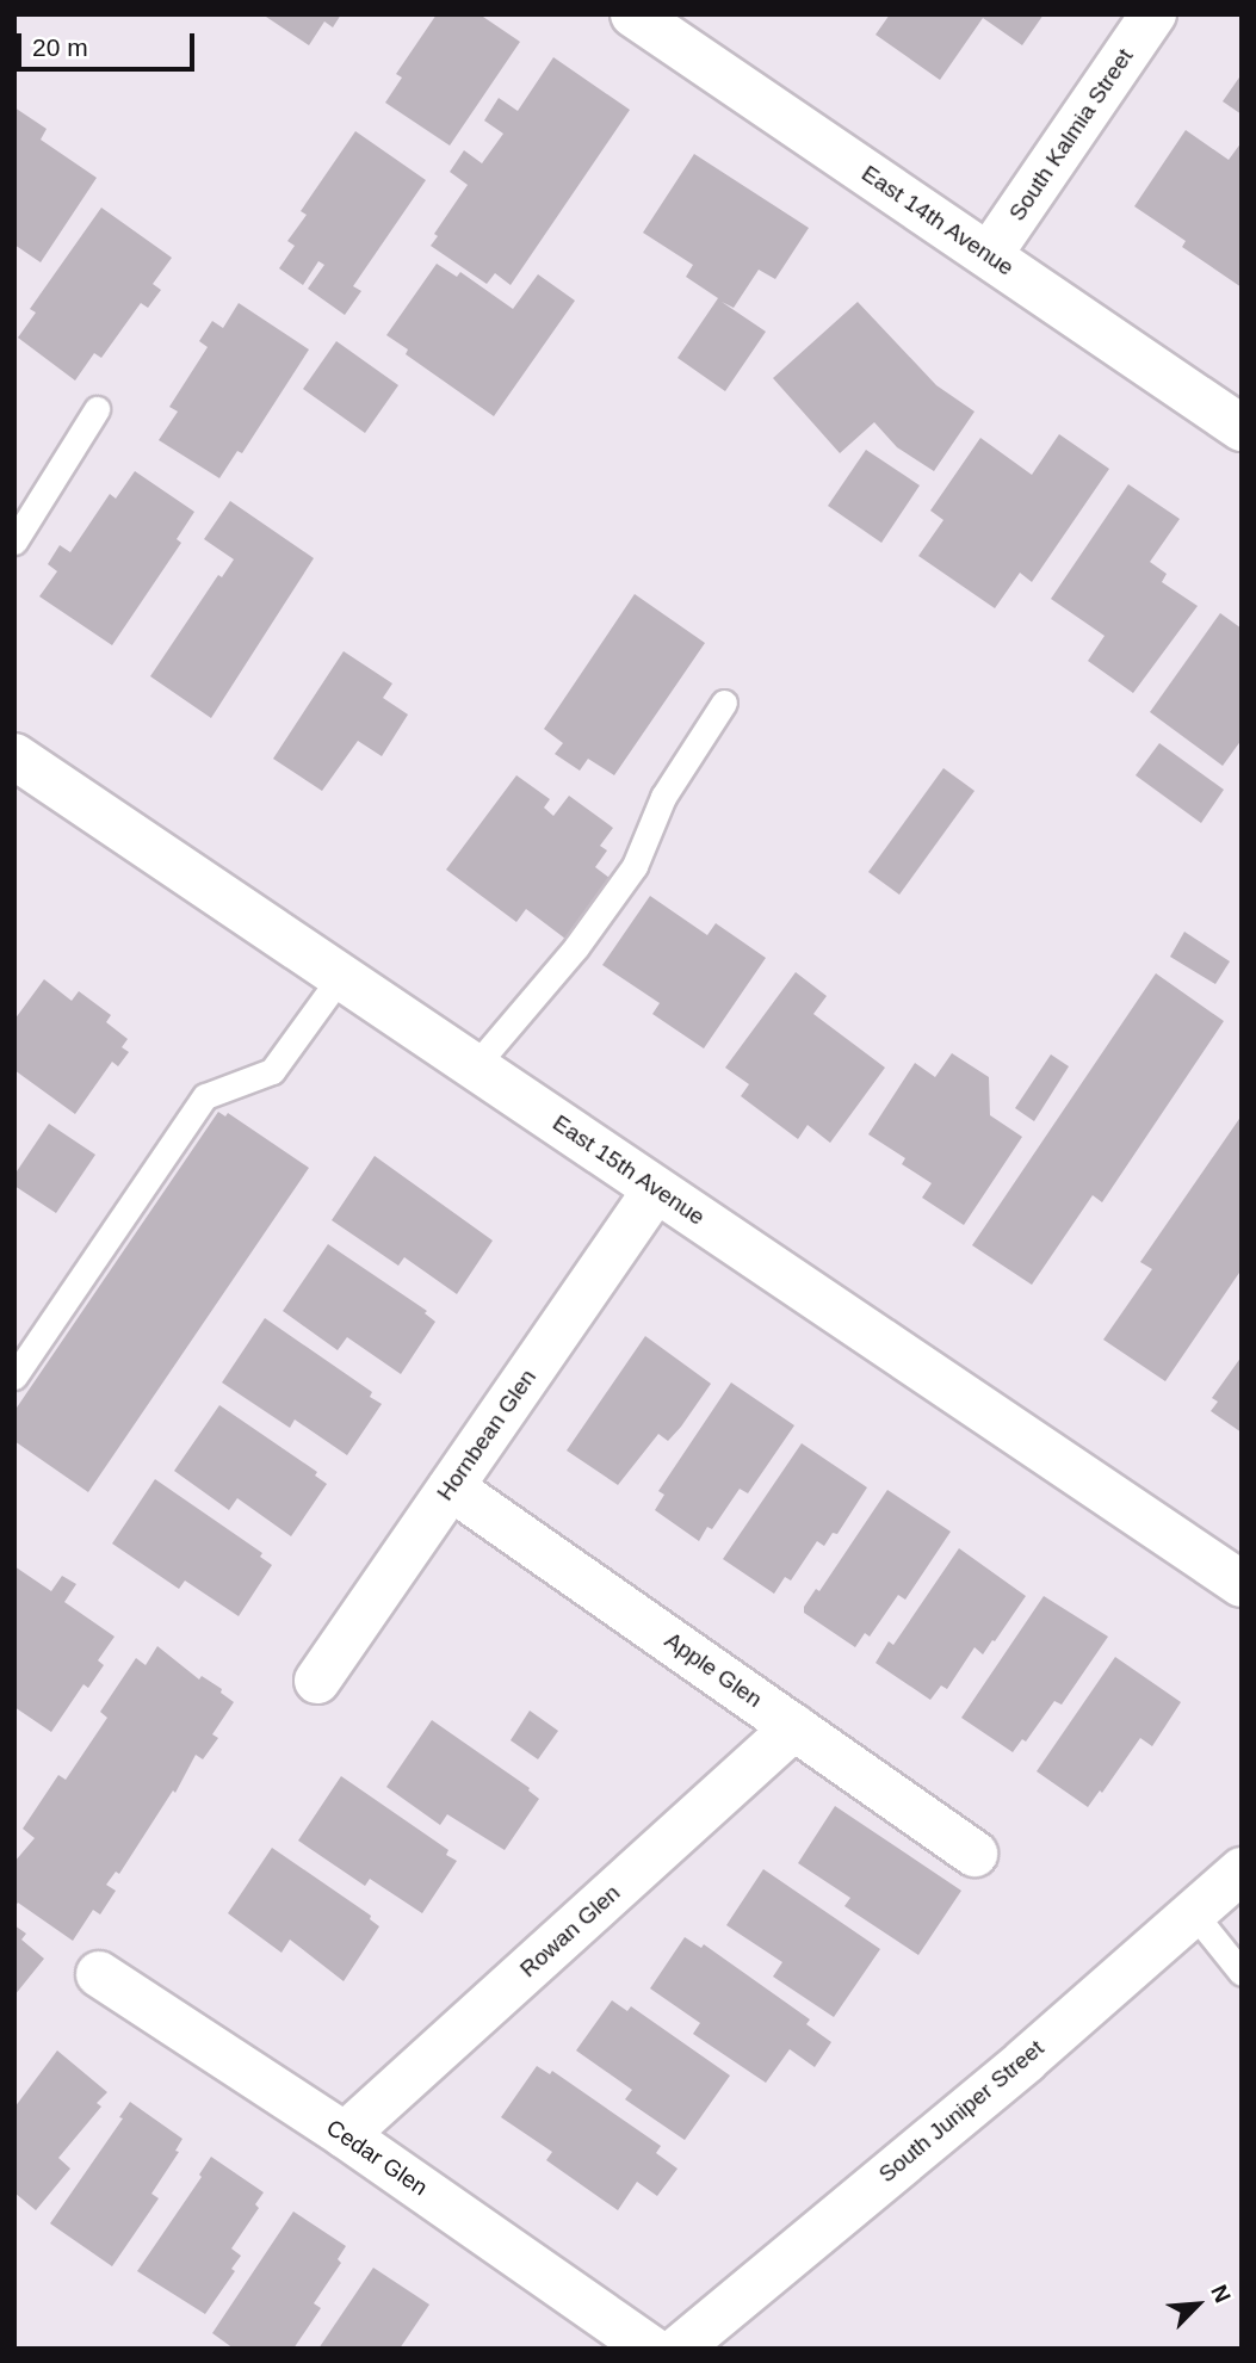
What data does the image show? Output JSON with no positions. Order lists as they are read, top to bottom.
{
  "streets": {
    "street": [
      "South Kalmia Street",
      "East 14th Avenue",
      "East 15th Avenue",
      "Hornbean Glen",
      "Apple Glen",
      "Rowan Glen",
      "South Juniper Street",
      "Cedar Glen"
    ]
  },
  "crossings": [
    ["South Kalmia Street", "East 14th Avenue"],
    ["East 15th Avenue", "Hornbean Glen"],
    ["Hornbean Glen", "Apple Glen"],
    ["Apple Glen", "Rowan Glen"],
    ["Rowan Glen", "Cedar Glen"]
  ],
  "scale_bar": "20 m",
  "north": "top right"
}
